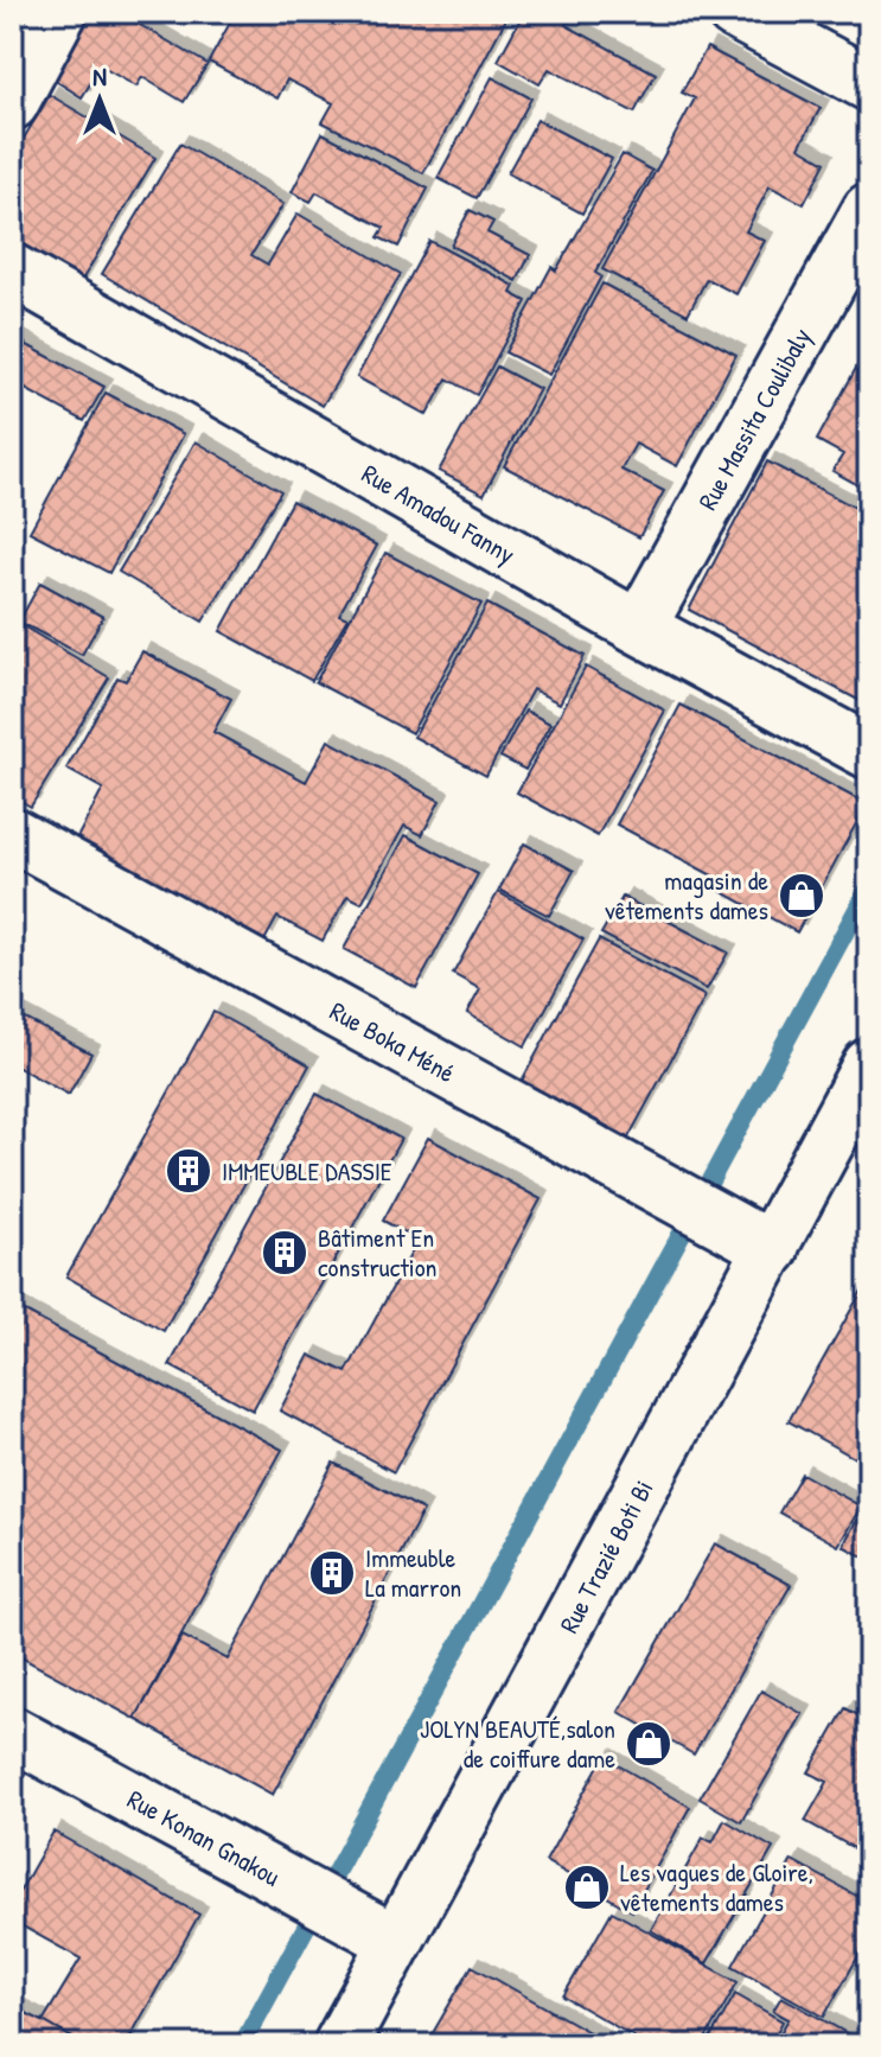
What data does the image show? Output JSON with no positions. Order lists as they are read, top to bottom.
{
  "streets": {
    "street": [
      "Rue Massita Coulibaly",
      "Rue Amadou Fanny",
      "Rue Boka Méné",
      "Rue Trazié Boti Bi",
      "Rue Konan Gnakou"
    ]
  },
  "crossings": [
    ["Rue Massita Coulibaly", "Rue Amadou Fanny"],
    ["Rue Boka Méné", "Rue Trazié Boti Bi"],
    ["Rue Trazié Boti Bi", "Rue Konan Gnakou"]
  ],
  "places": {
    "shop": ["magasin de vêtements dames", "JOLYN BEAUTÉ,salon de coiffure dame", "Les vagues de Gloire, vêtements dames"],
    "building": ["IMMEUBLE DASSIE", "Bâtiment En construction", "Immeuble La marron"]
  },
  "north": "top"
}
